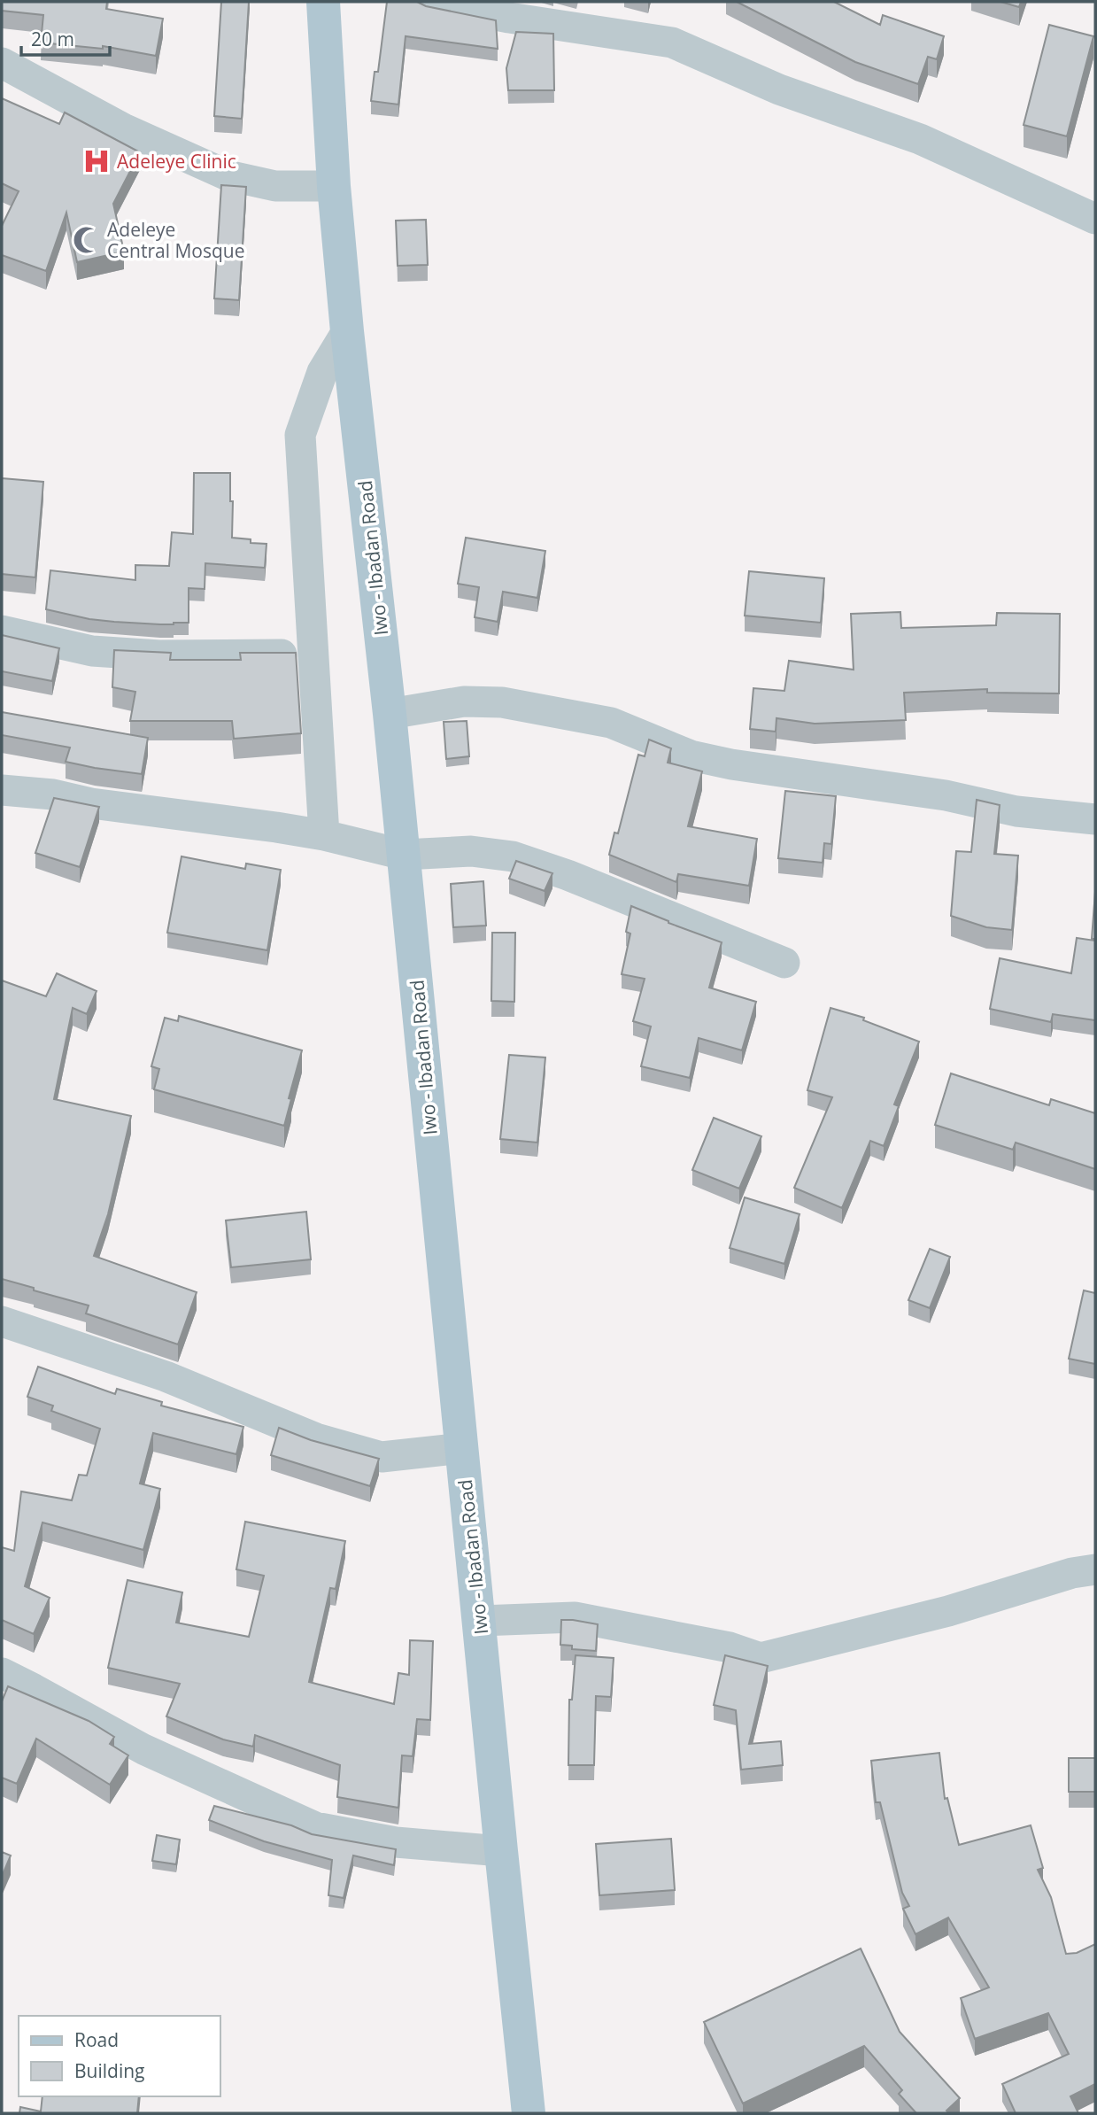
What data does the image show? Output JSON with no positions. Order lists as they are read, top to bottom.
{
  "streets": {
    "main road": ["Iwo - Ibadan Road"]
  },
  "places": {
    "hospital": ["Adeleye Clinic"],
    "mosque": ["Adeleye Central Mosque"]
  },
  "legend": ["Road", "Building"],
  "scale_bar": "20 m"
}
